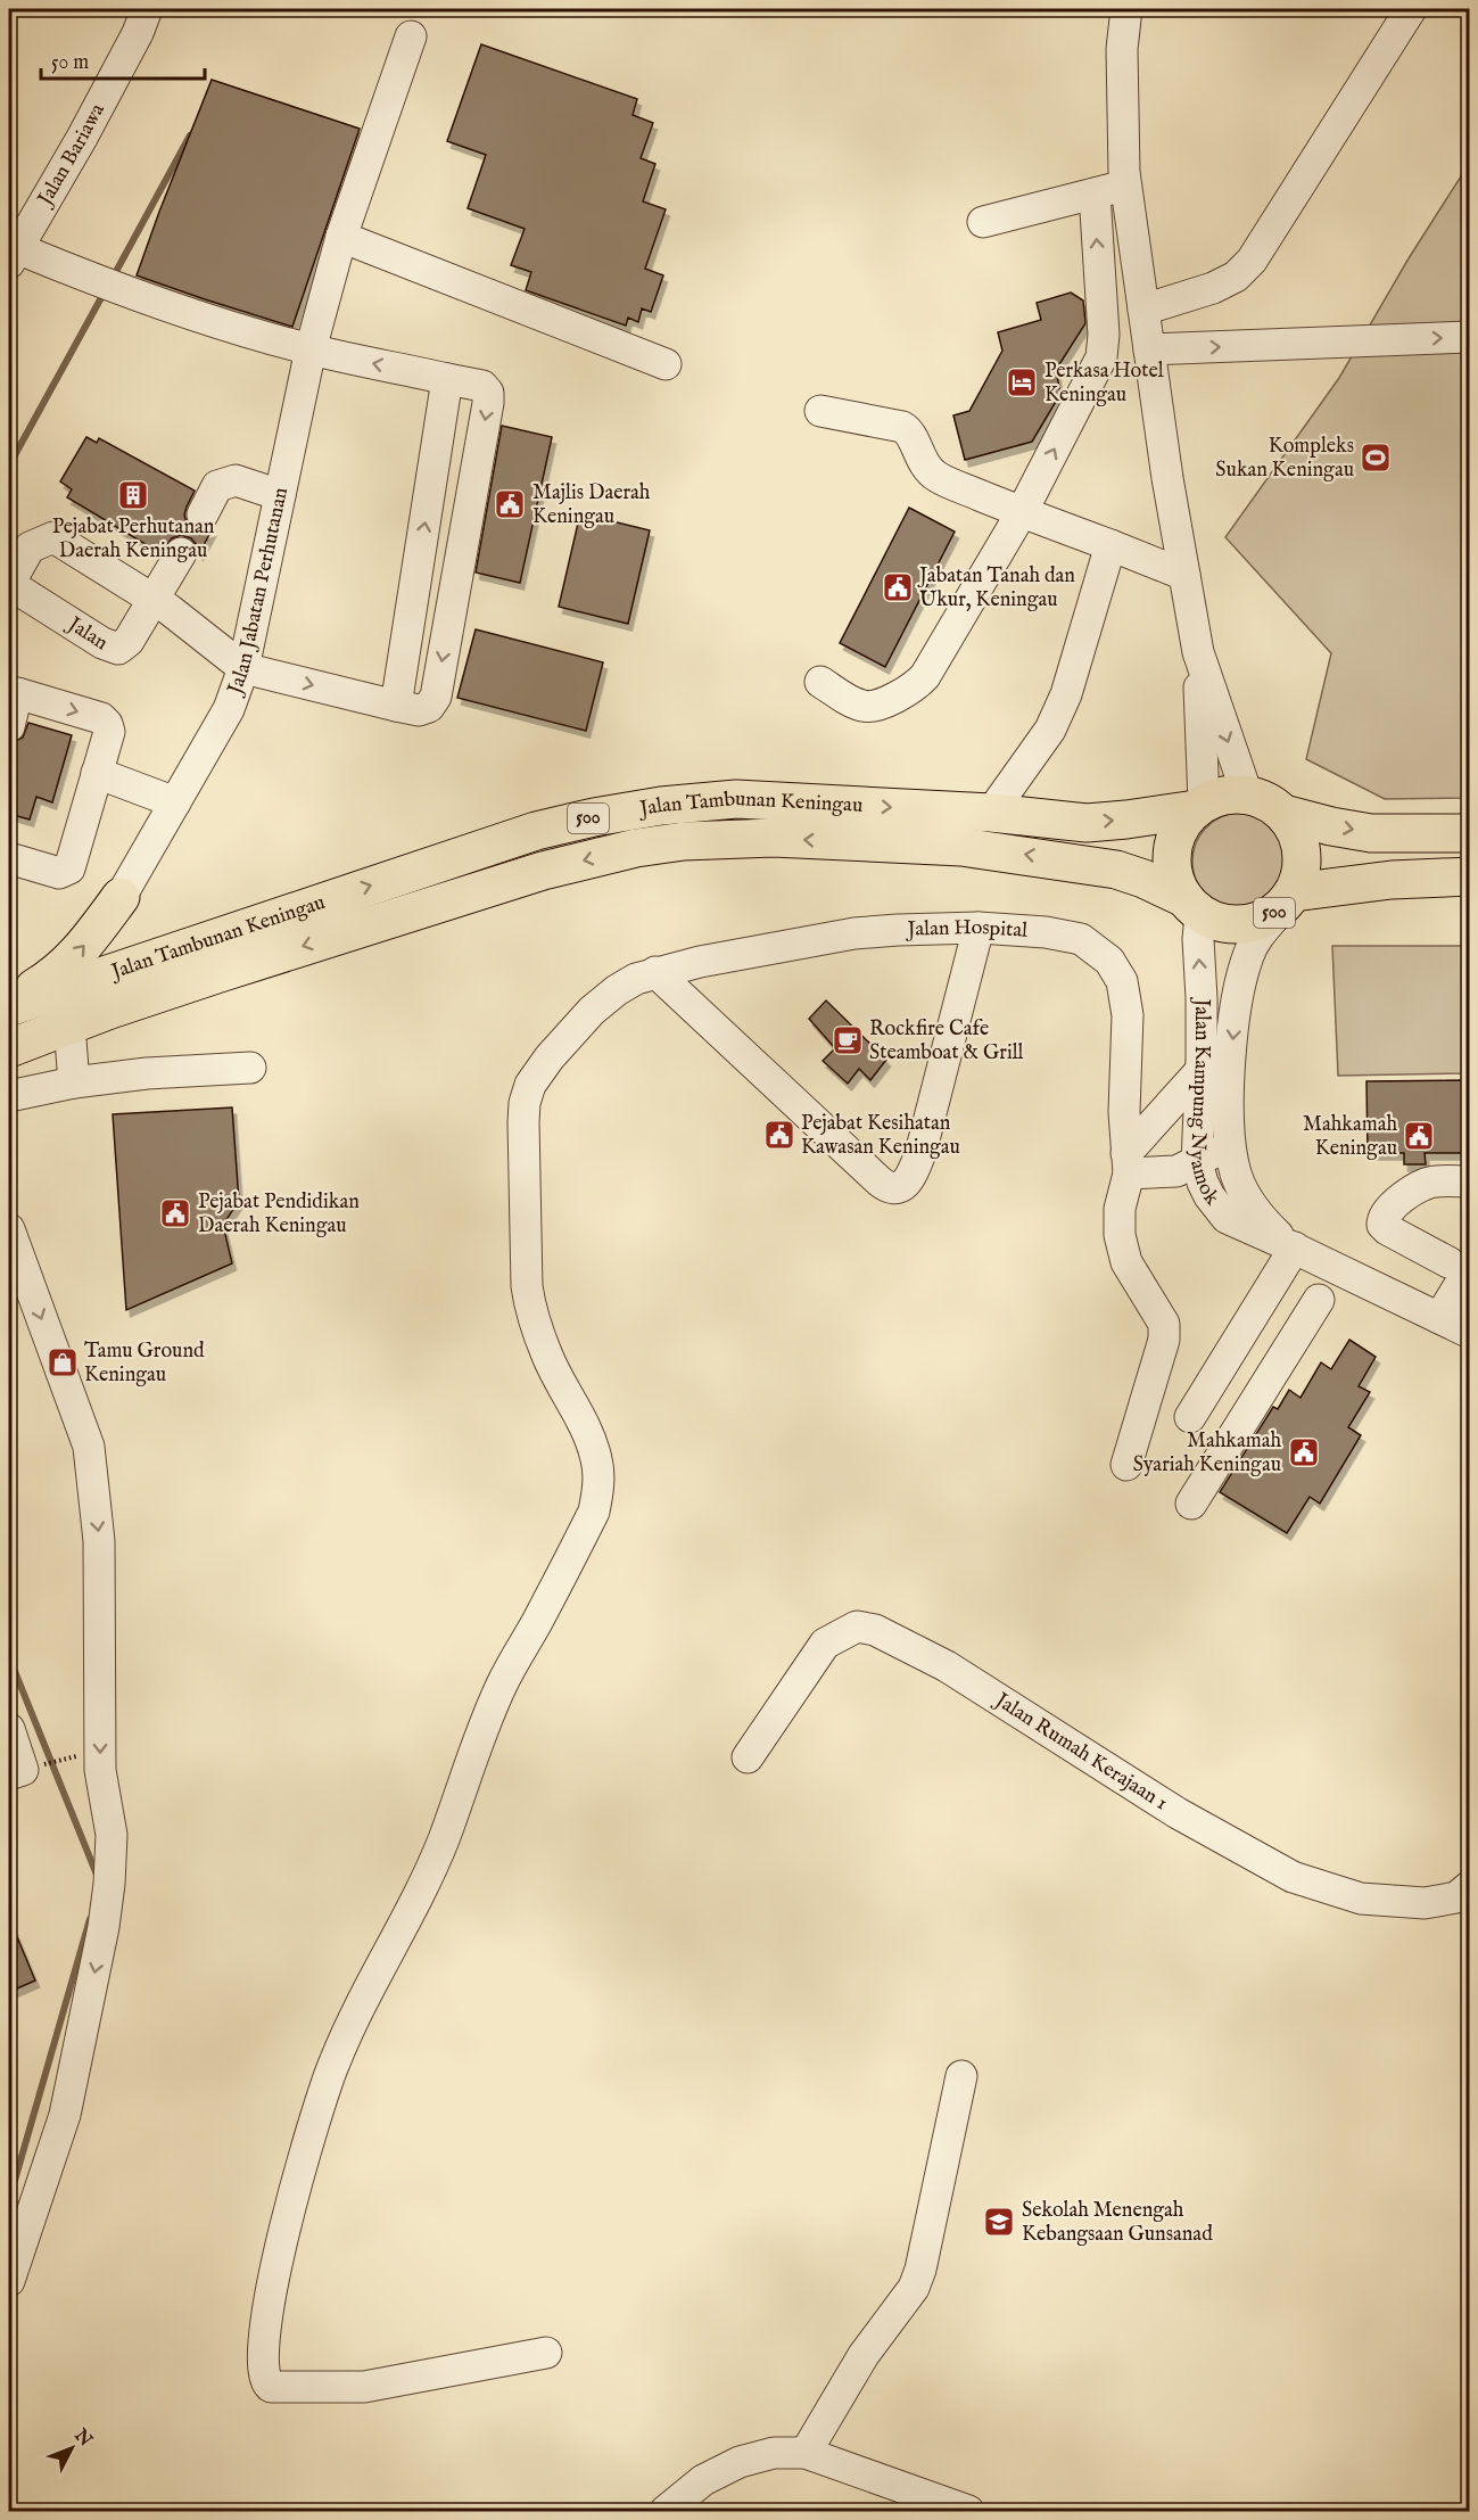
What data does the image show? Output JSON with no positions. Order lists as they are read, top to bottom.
{
  "streets": {
    "main road": ["Jalan Tambunan Keningau", "500"],
    "street": [
      "Jalan Bariawa",
      "Jalan Jabatan Perhutanan",
      "Jalan",
      "Jalan Hospital",
      "Jalan Kampung Nyamok",
      "Jalan Rumah Kerajaan 1"
    ]
  },
  "crossings": [
    ["Jalan Jabatan Perhutanan", "Jalan"],
    ["Jalan Tambunan Keningau", "500"],
    ["Jalan Tambunan Keningau", "Jalan Kampung Nyamok"],
    ["500", "Jalan Kampung Nyamok"]
  ],
  "places": {
    "hotel": ["Perkasa Hotel Keningau"],
    "sports": ["Kompleks Sukan Keningau"],
    "building": ["Pejabat Perhutanan Daerah Keningau"],
    "public building": [
      "Majlis Daerah Keningau",
      "Jabatan Tanah dan Ukur, Keningau",
      "Pejabat Kesihatan Kawasan Keningau",
      "Mahkamah Keningau",
      "Pejabat Pendidikan Daerah Keningau",
      "Mahkamah Syariah Keningau"
    ],
    "cafe": ["Rockfire Cafe Steamboat & Grill"],
    "shop": ["Tamu Ground Keningau"],
    "school or university": ["Sekolah Menengah Kebangsaan Gunsanad"]
  },
  "scale_bar": "50 m",
  "north": "top right"
}
